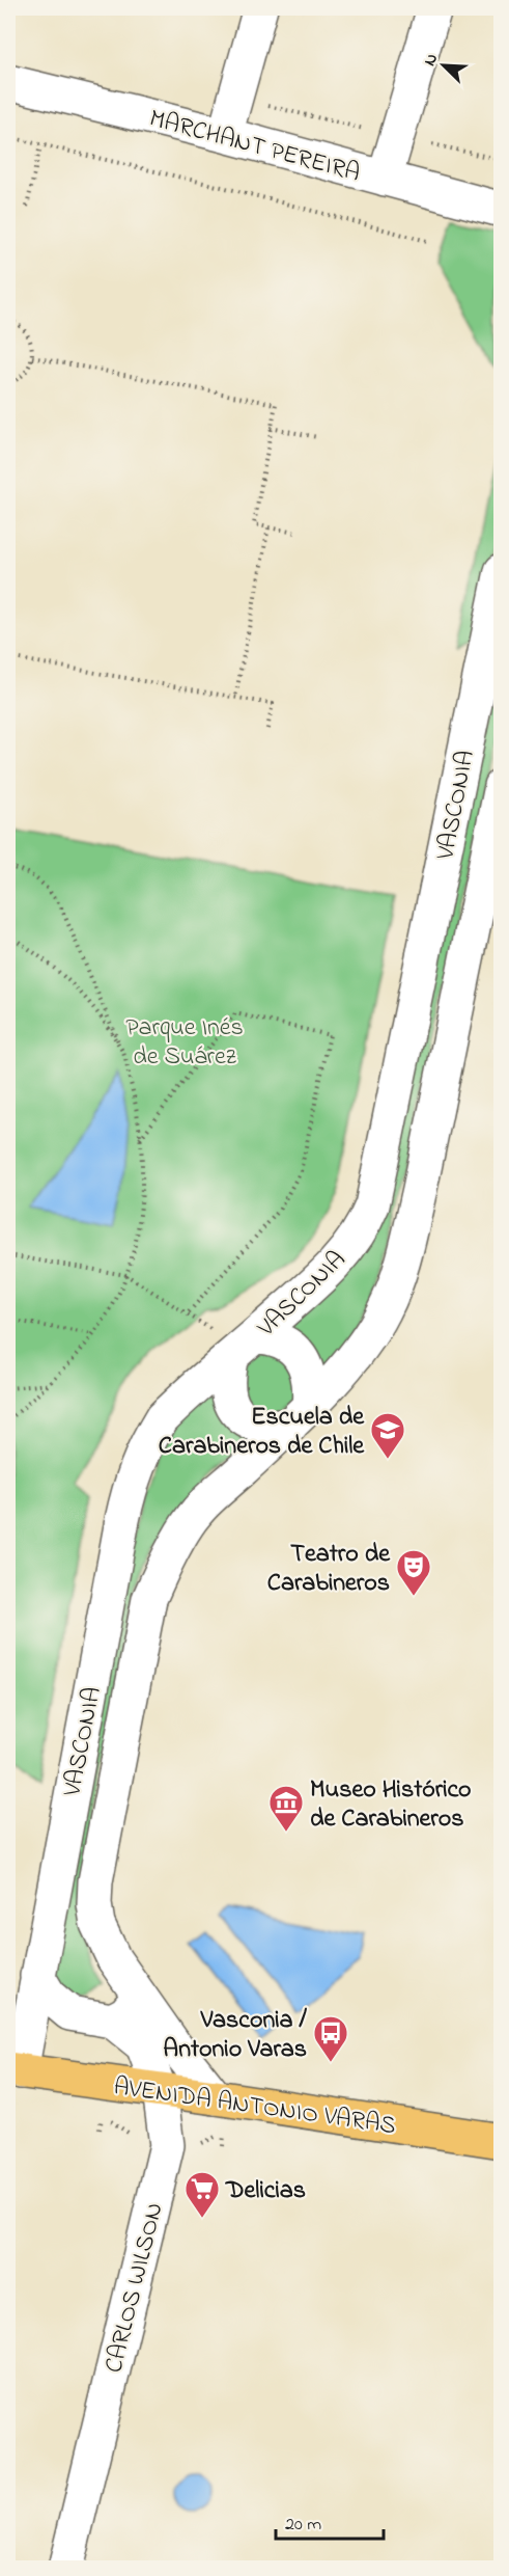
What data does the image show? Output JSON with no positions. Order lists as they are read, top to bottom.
{
  "streets": {
    "main road": ["AVENIDA ANTONIO VARAS"],
    "street": ["MARCHANT PEREIRA", "VASCONIA", "CARLOS WILSON"]
  },
  "crossings": [
    ["VASCONIA", "AVENIDA ANTONIO VARAS"],
    ["AVENIDA ANTONIO VARAS", "CARLOS WILSON"]
  ],
  "parks": ["Parque Inés de Suárez"],
  "places": {
    "school or university": ["Escuela de Carabineros de Chile"],
    "theatre": ["Teatro de Carabineros"],
    "museum": ["Museo Histórico de Carabineros"],
    "bus stop": ["Vasconia / Antonio Varas"],
    "supermarket": ["Delicias"]
  },
  "scale_bar": "20 m",
  "north": "top left"
}
